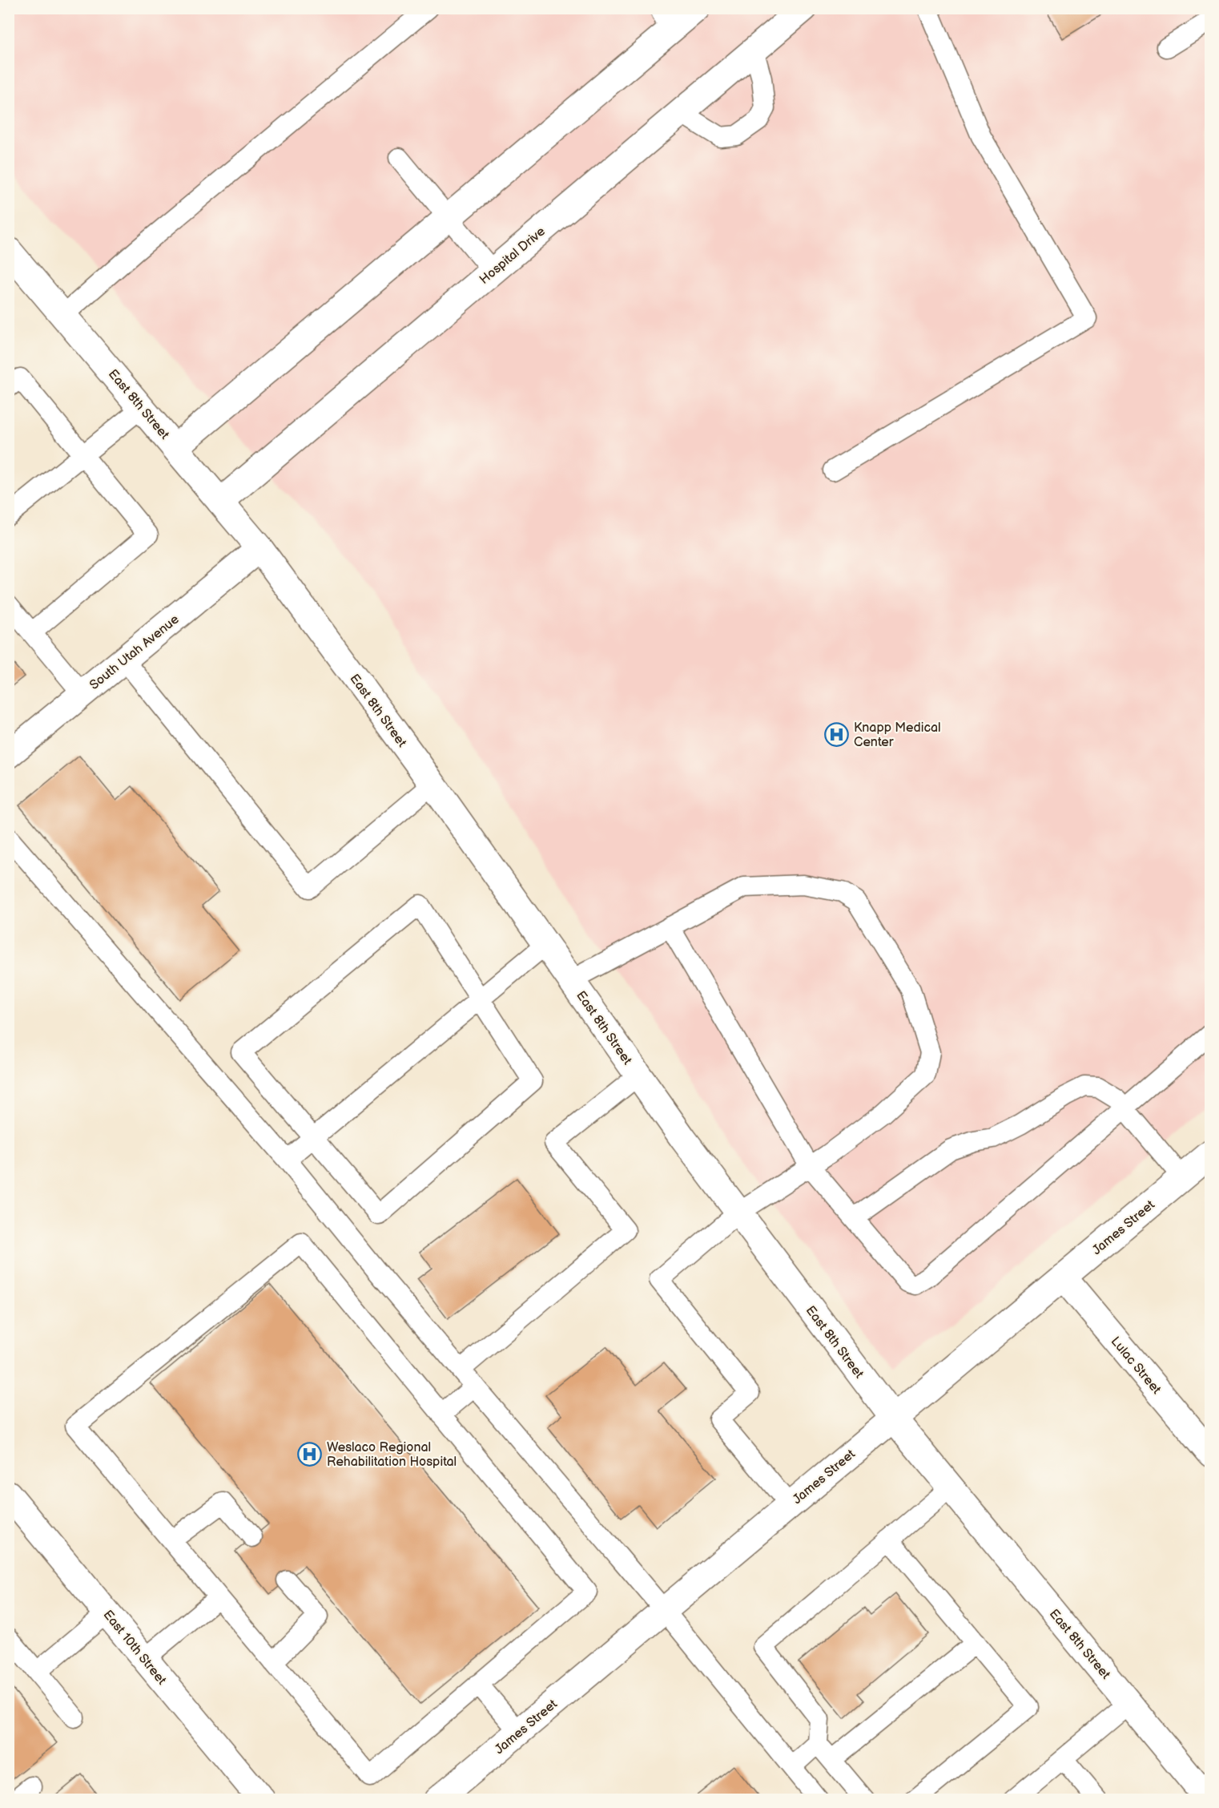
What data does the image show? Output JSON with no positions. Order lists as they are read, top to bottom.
{
  "streets": {
    "street": [
      "Hospital Drive",
      "East 8th Street",
      "South Utah Avenue",
      "James Street",
      "Lulac Street",
      "East 10th Street"
    ]
  },
  "crossings": [
    ["Hospital Drive", "East 8th Street"],
    ["East 8th Street", "South Utah Avenue"],
    ["East 8th Street", "James Street"],
    ["James Street", "Lulac Street"]
  ],
  "places": {
    "hospital": ["Knapp Medical Center", "Weslaco Regional Rehabilitation Hospital"]
  }
}
